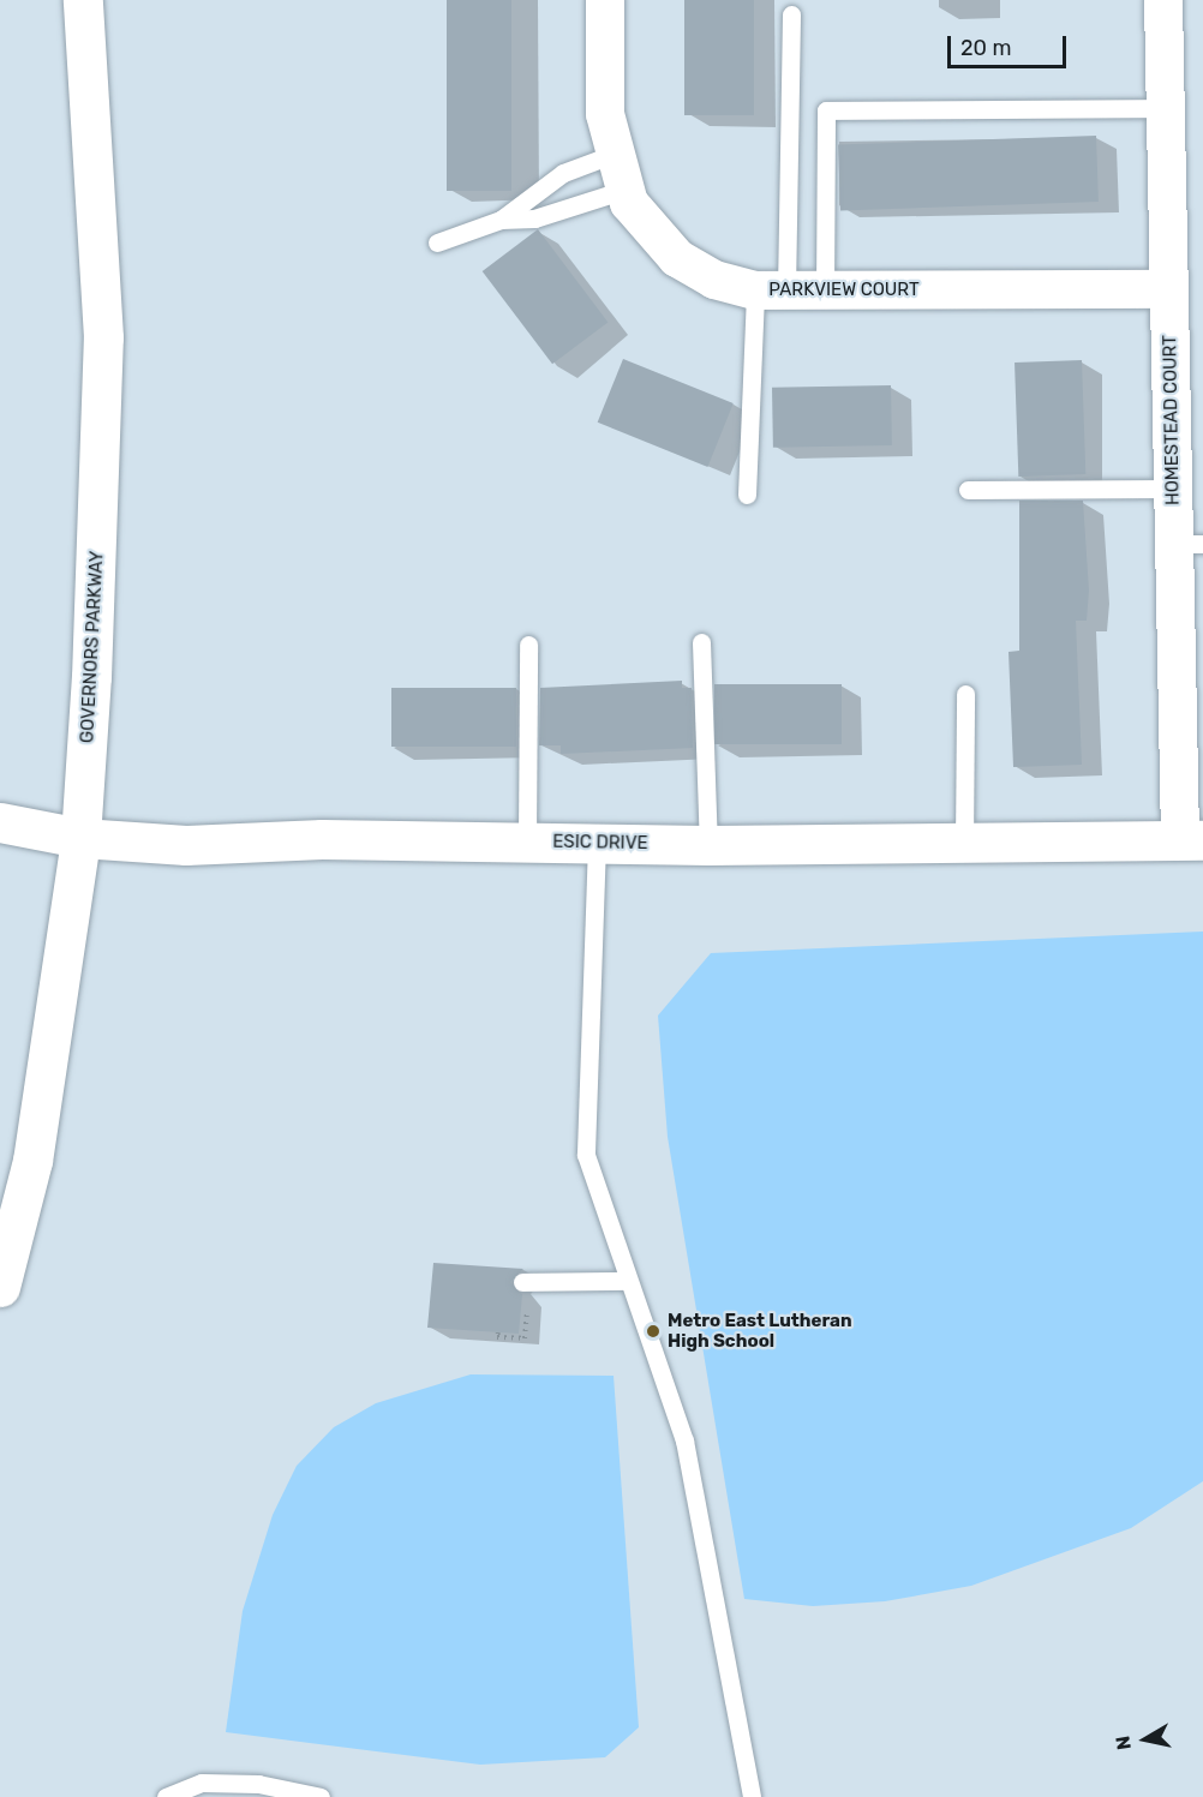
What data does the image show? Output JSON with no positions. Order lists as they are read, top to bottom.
{
  "streets": {
    "main road": ["GOVERNORS PARKWAY", "ESIC DRIVE"],
    "street": ["PARKVIEW COURT", "HOMESTEAD COURT"]
  },
  "crossings": [
    ["PARKVIEW COURT", "HOMESTEAD COURT"],
    ["HOMESTEAD COURT", "ESIC DRIVE"],
    ["GOVERNORS PARKWAY", "ESIC DRIVE"]
  ],
  "places": ["Metro East Lutheran High School"],
  "scale_bar": "20 m",
  "north": "left"
}
